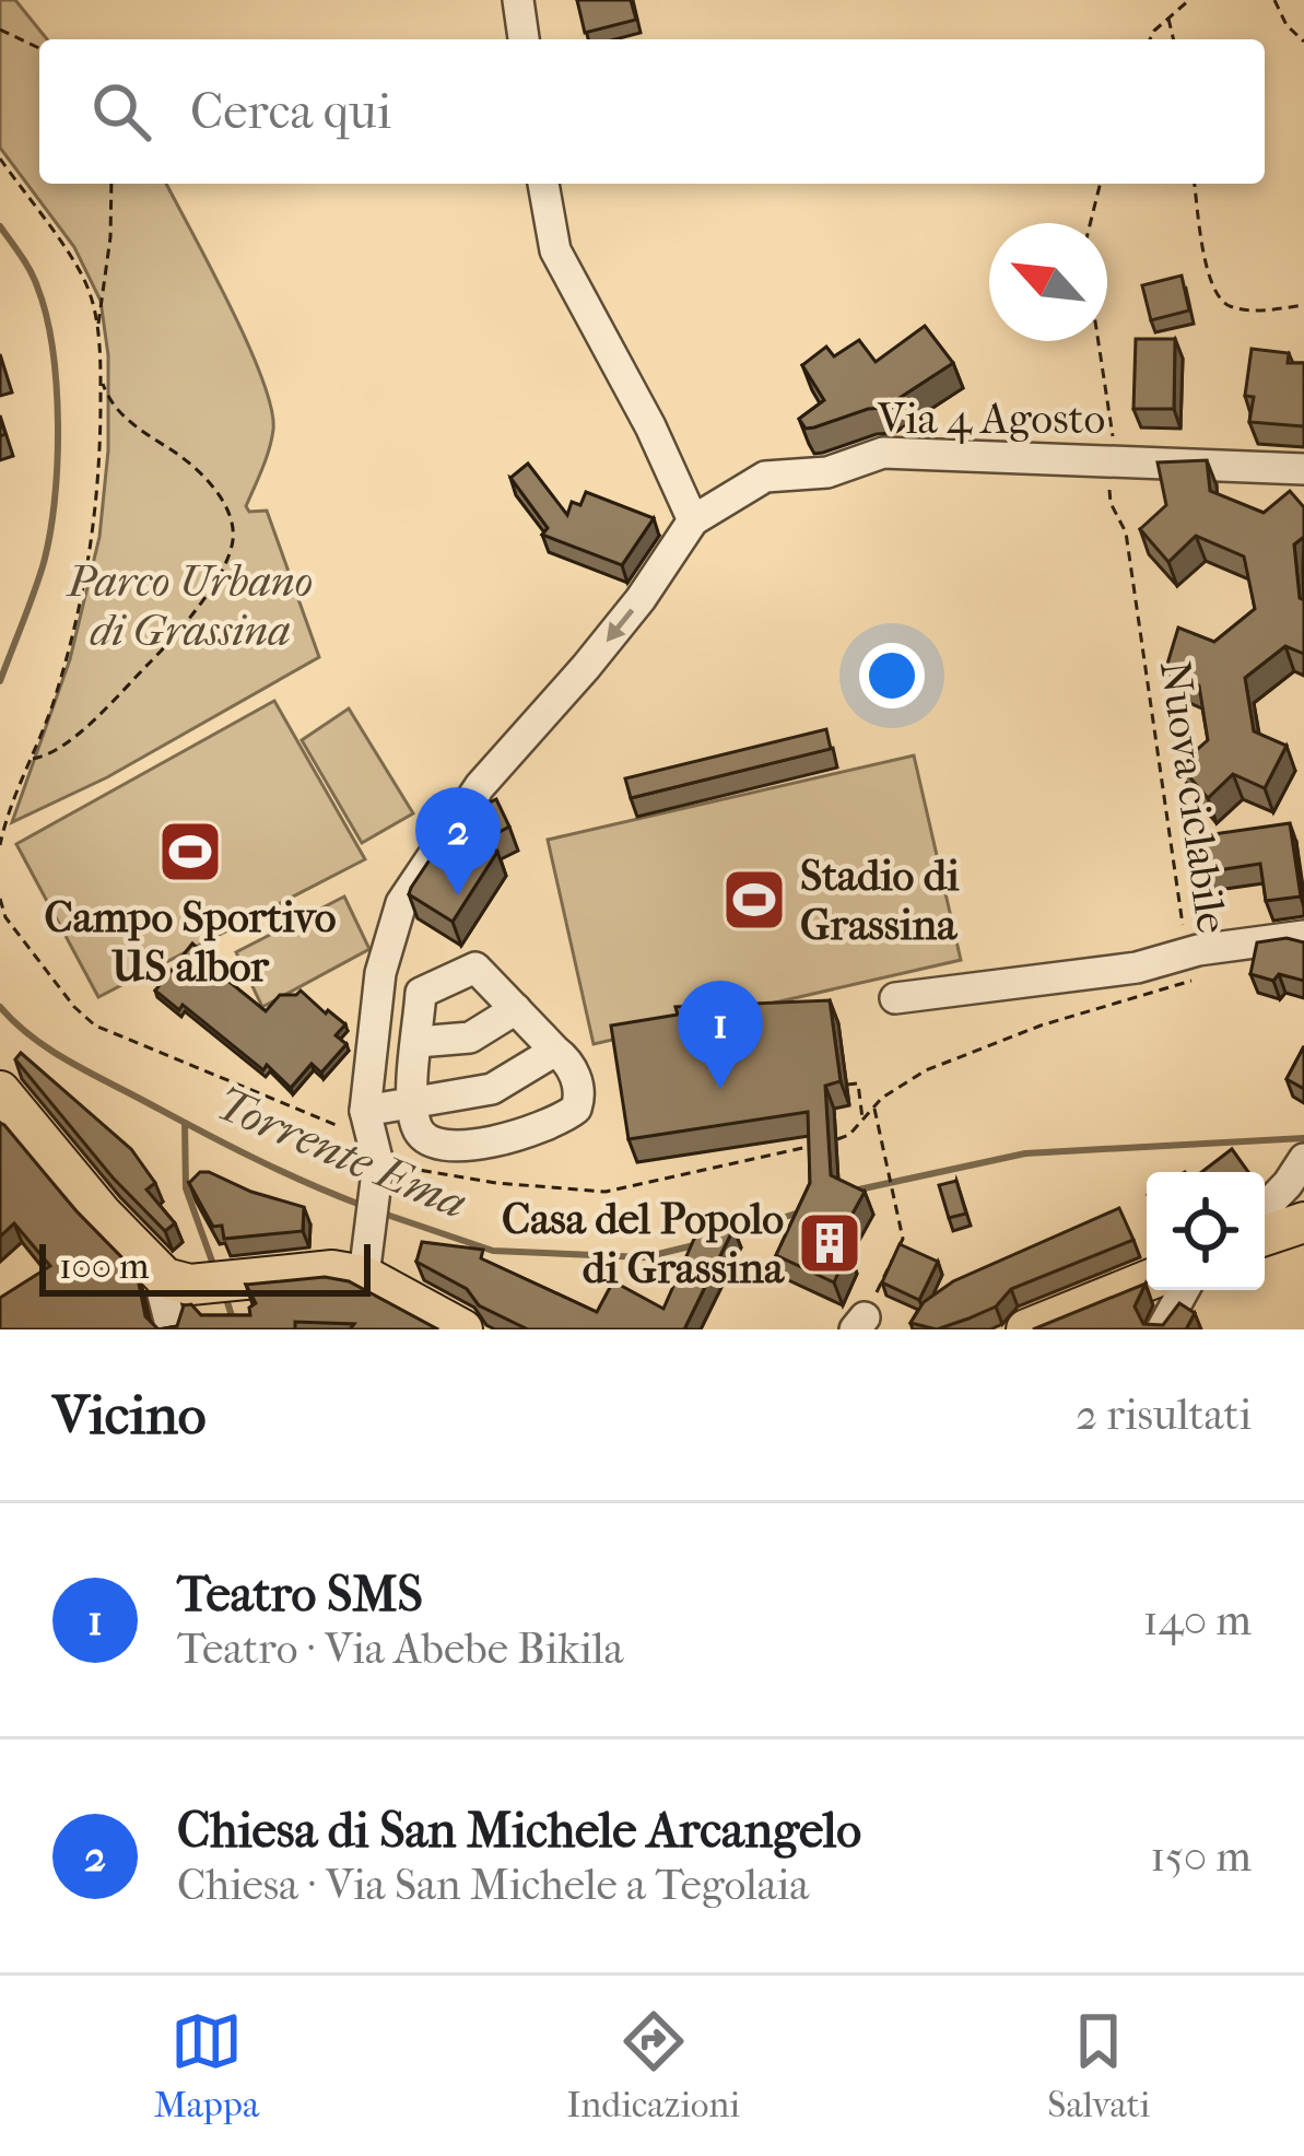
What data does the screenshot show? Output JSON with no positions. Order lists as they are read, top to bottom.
{
  "streets": {
    "street": ["Via 4 Agosto"],
    "path": ["Nuova ciclabile"]
  },
  "crossings": [
    ["Via 4 Agosto", "Nuova ciclabile"]
  ],
  "water": ["Torrente Ema"],
  "parks": ["Parco Urbano di Grassina"],
  "places": {
    "sports": ["Campo Sportivo US albor", "Stadio di Grassina"],
    "building": ["Casa del Popolo di Grassina"]
  },
  "scale_bar": "100 m",
  "north": "top left",
  "page": {
    "search": "Cerca qui",
    "pins": ["2", "1"],
    "scale": "100 m",
    "heading": ["Vicino", "2 risultati"],
    "list": [
      {
        "mark": "1",
        "name": "Teatro SMS",
        "note": "Teatro · Via Abebe Bikila",
        "value": "140 m"
      },
      {
        "mark": "2",
        "name": "Chiesa di San Michele Arcangelo",
        "note": "Chiesa · Via San Michele a Tegolaia",
        "value": "150 m"
      }
    ],
    "nav": ["Mappa", "Indicazioni", "Salvati"]
  }
}
